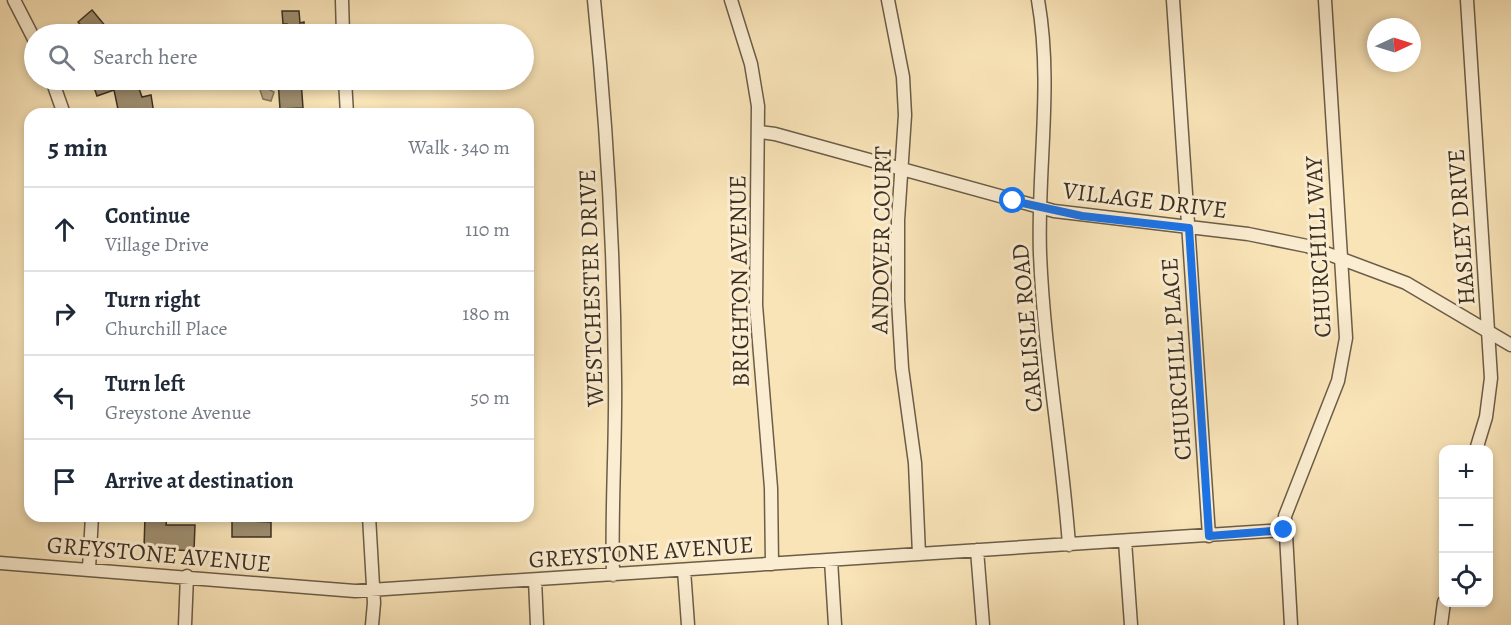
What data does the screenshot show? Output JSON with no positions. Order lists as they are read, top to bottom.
{
  "streets": {
    "street": [
      "VILLAGE DRIVE",
      "HASLEY DRIVE",
      "ANDOVER COURT",
      "CHURCHILL WAY",
      "BRIGHTON AVENUE",
      "WESTCHESTER DRIVE",
      "CARLISLE ROAD",
      "CHURCHILL PLACE",
      "GREYSTONE AVENUE"
    ]
  },
  "crossings": [
    ["VILLAGE DRIVE", "HASLEY DRIVE"],
    ["VILLAGE DRIVE", "ANDOVER COURT"],
    ["VILLAGE DRIVE", "CHURCHILL WAY"],
    ["VILLAGE DRIVE", "BRIGHTON AVENUE"],
    ["VILLAGE DRIVE", "CARLISLE ROAD"],
    ["VILLAGE DRIVE", "CHURCHILL PLACE"],
    ["ANDOVER COURT", "GREYSTONE AVENUE"],
    ["CHURCHILL WAY", "GREYSTONE AVENUE"],
    ["BRIGHTON AVENUE", "GREYSTONE AVENUE"],
    ["WESTCHESTER DRIVE", "GREYSTONE AVENUE"],
    ["CARLISLE ROAD", "GREYSTONE AVENUE"],
    ["CHURCHILL PLACE", "GREYSTONE AVENUE"]
  ],
  "north": "right",
  "page": {
    "search": "Search here",
    "heading": ["5 min", "Walk · 340 m"],
    "list": [
      ["Continue", "Village Drive", "110 m"],
      ["Turn right", "Churchill Place", "180 m"],
      ["Turn left", "Greystone Avenue", "50 m"],
      "Arrive at destination"
    ],
    "map_buttons": ["+", "−"]
  }
}
